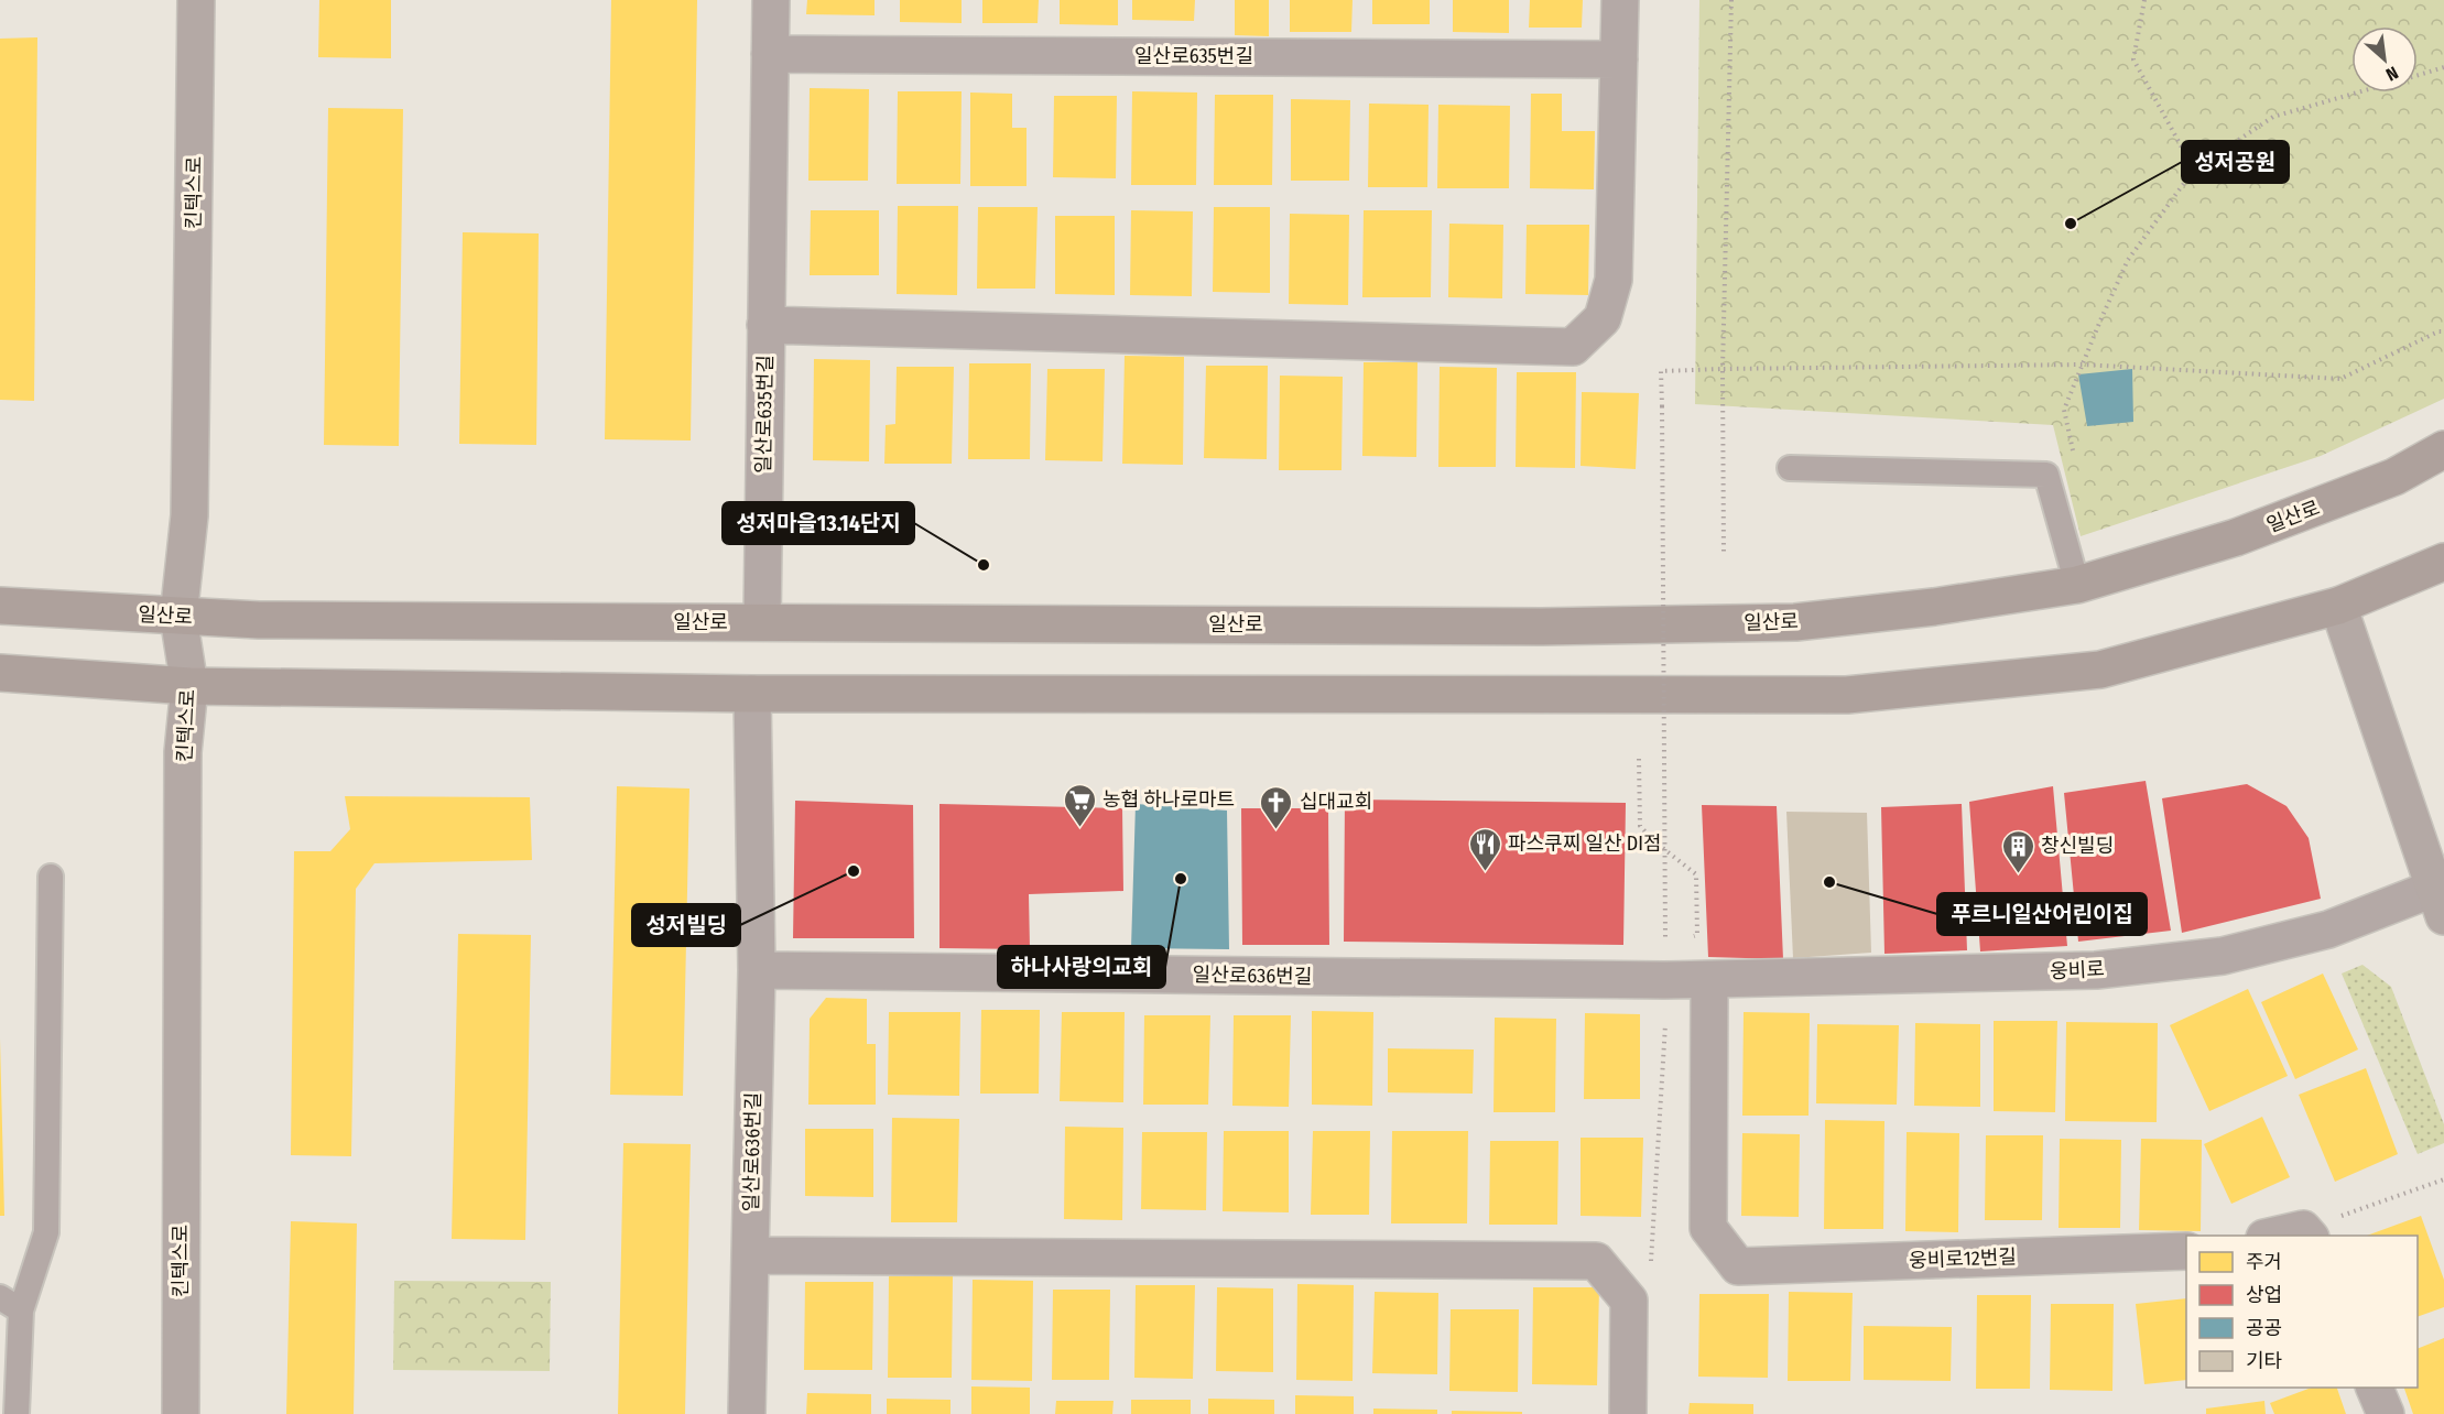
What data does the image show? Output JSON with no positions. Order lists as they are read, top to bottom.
{
  "streets": {
    "main road": ["킨텍스로", "일산로", "웅비로"],
    "street": ["일산로635번길", "일산로636번길", "웅비로12번길"]
  },
  "crossings": [
    ["일산로635번길", "일산로"],
    ["킨텍스로", "일산로"],
    ["웅비로", "일산로636번길"],
    ["웅비로", "웅비로12번길"],
    ["일산로636번길", "웅비로12번길"]
  ],
  "places": {
    "other": [
      "성저공원",
      "성저마을13.14단지",
      "성저빌딩",
      "하나사랑의교회",
      "푸르니일산어린이집"
    ],
    "supermarket": ["농협 하나로마트"],
    "church": ["십대교회"],
    "restaurant": ["파스쿠찌 일산 DI점"],
    "building": ["창신빌딩"]
  },
  "legend": [
    "주거",
    "상업",
    "공공",
    "기타"
  ],
  "north": "bottom right"
}
